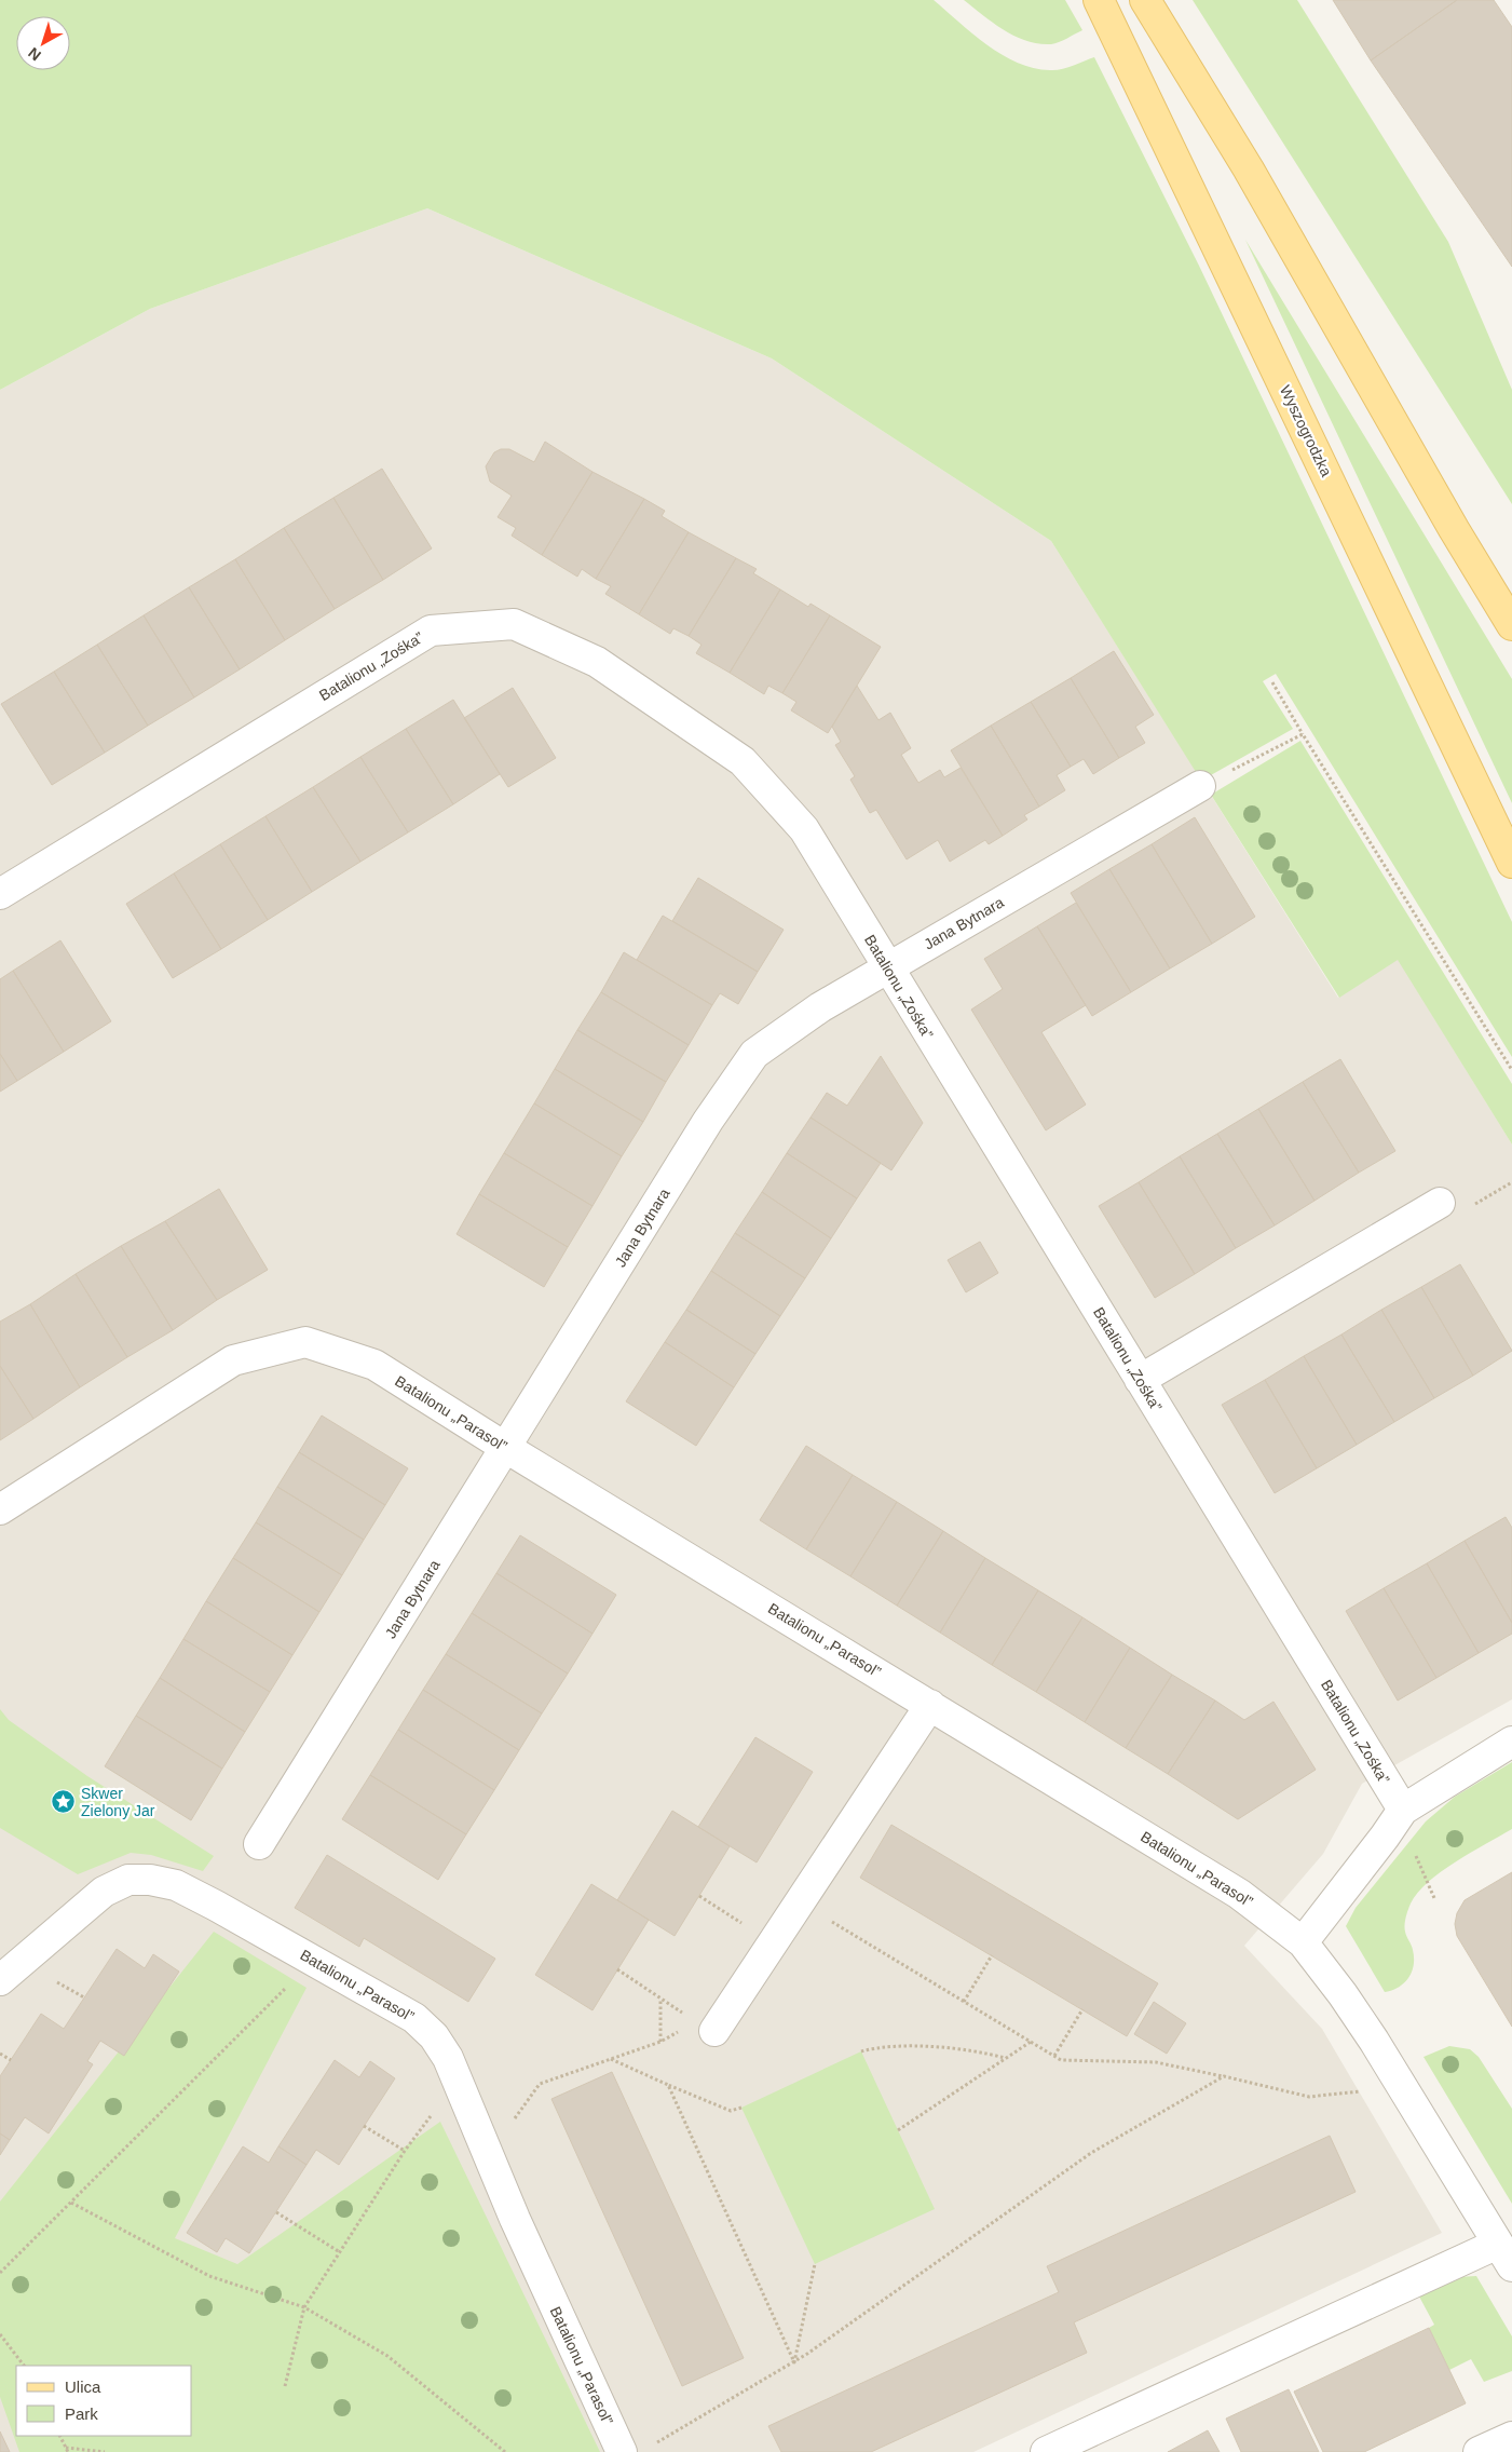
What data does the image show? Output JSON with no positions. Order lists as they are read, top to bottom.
{
  "streets": {
    "main road": ["Wyszogrodzka"],
    "street": ["Batalionu „Zośka”", "Jana Bytnara", "Batalionu „Parasol”"]
  },
  "crossings": [
    ["Batalionu „Zośka”", "Jana Bytnara"],
    ["Jana Bytnara", "Batalionu „Parasol”"]
  ],
  "places": {
    "place": ["Skwer Zielony Jar"]
  },
  "legend": ["Ulica", "Park"],
  "north": "bottom left"
}
